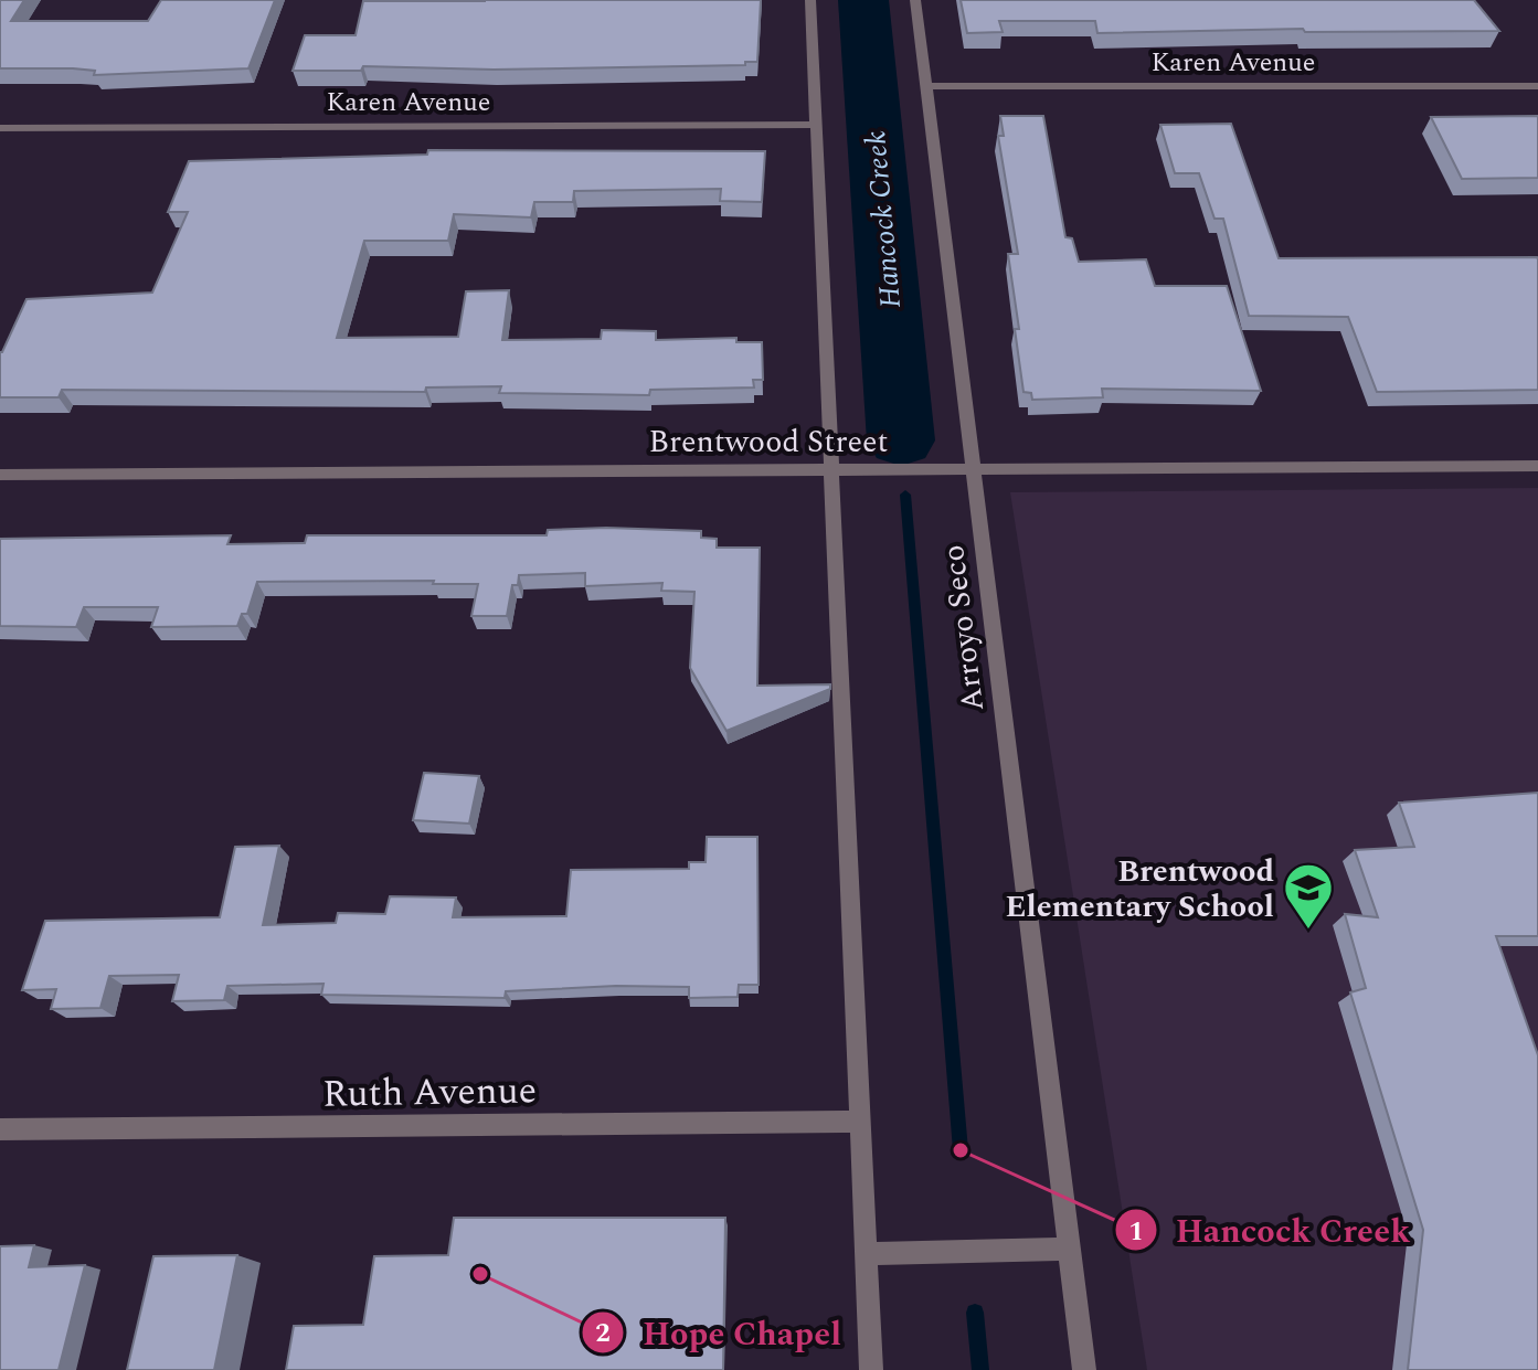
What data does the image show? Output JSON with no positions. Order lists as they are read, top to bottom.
{
  "streets": {
    "street": [
      "Karen Avenue",
      "Brentwood Street",
      "Arroyo Seco",
      "Ruth Avenue"
    ]
  },
  "crossings": [
    ["Karen Avenue", "Arroyo Seco"],
    ["Brentwood Street", "Arroyo Seco"]
  ],
  "water": ["Hancock Creek"],
  "places": {
    "school or university": ["Brentwood Elementary School"],
    "other": ["Hancock Creek", "Hope Chapel"]
  }
}
